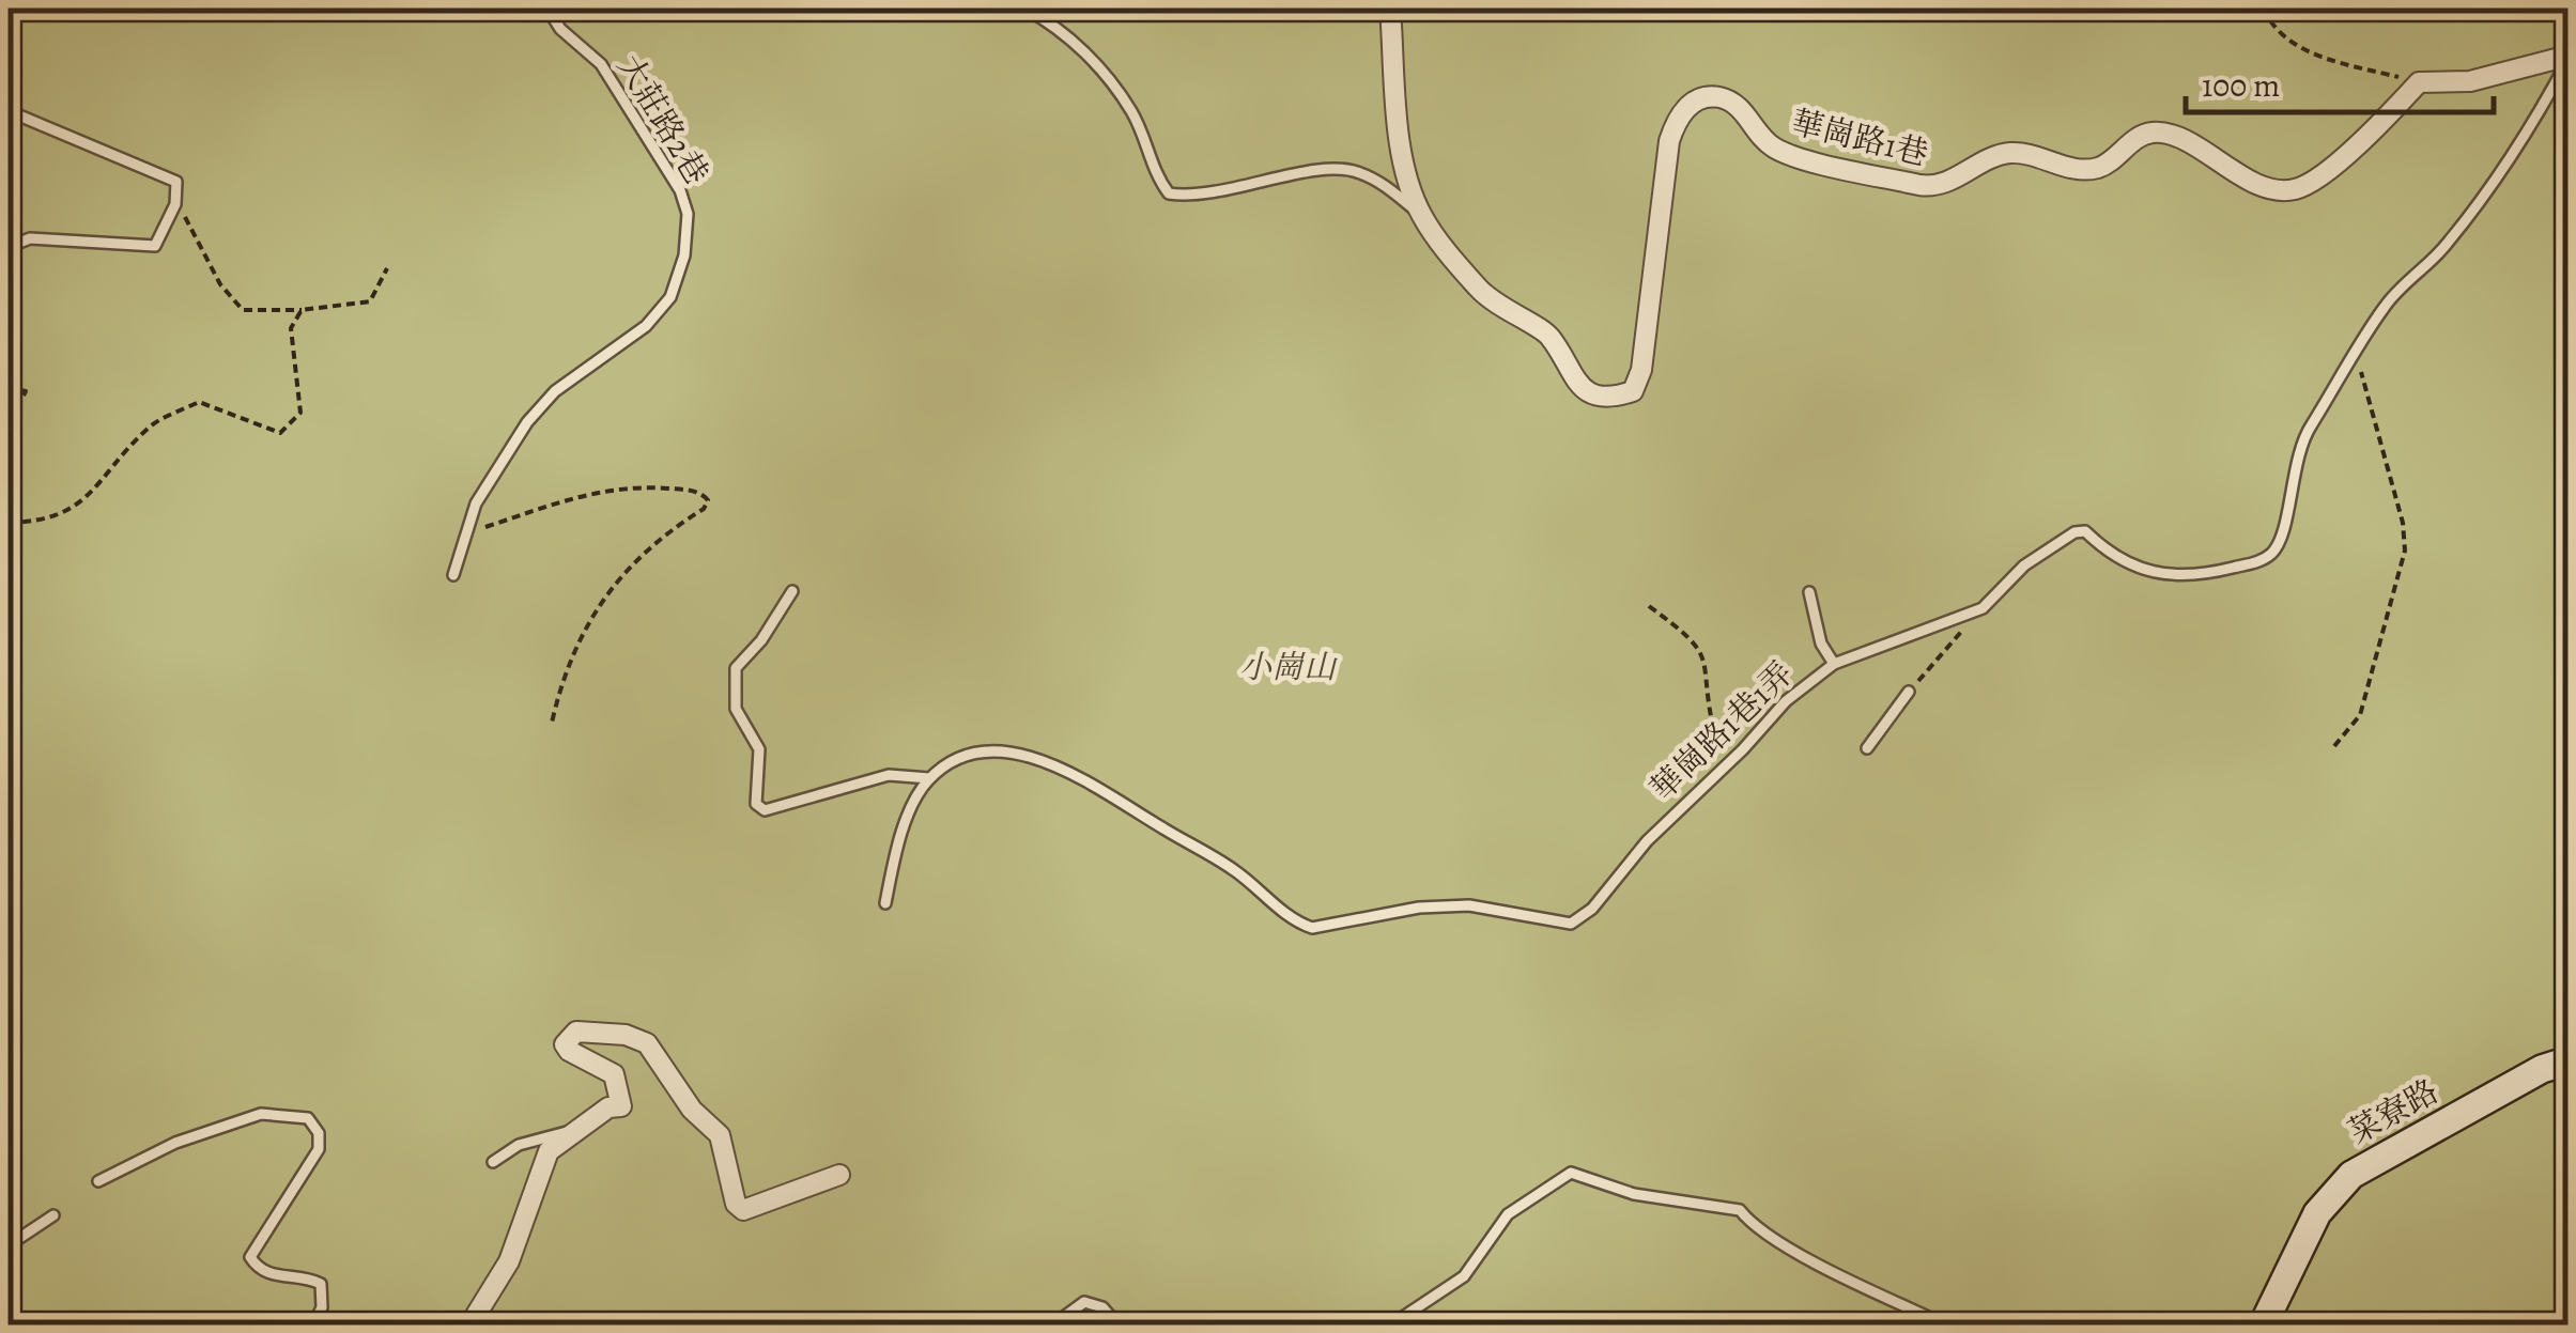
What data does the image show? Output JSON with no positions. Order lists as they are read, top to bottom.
{
  "streets": {
    "street": ["華崗路1巷", "菜寮路"],
    "lane": ["大莊路2巷", "華崗路1巷1弄"]
  },
  "parks": ["小崗山"],
  "scale_bar": "100 m"
}
